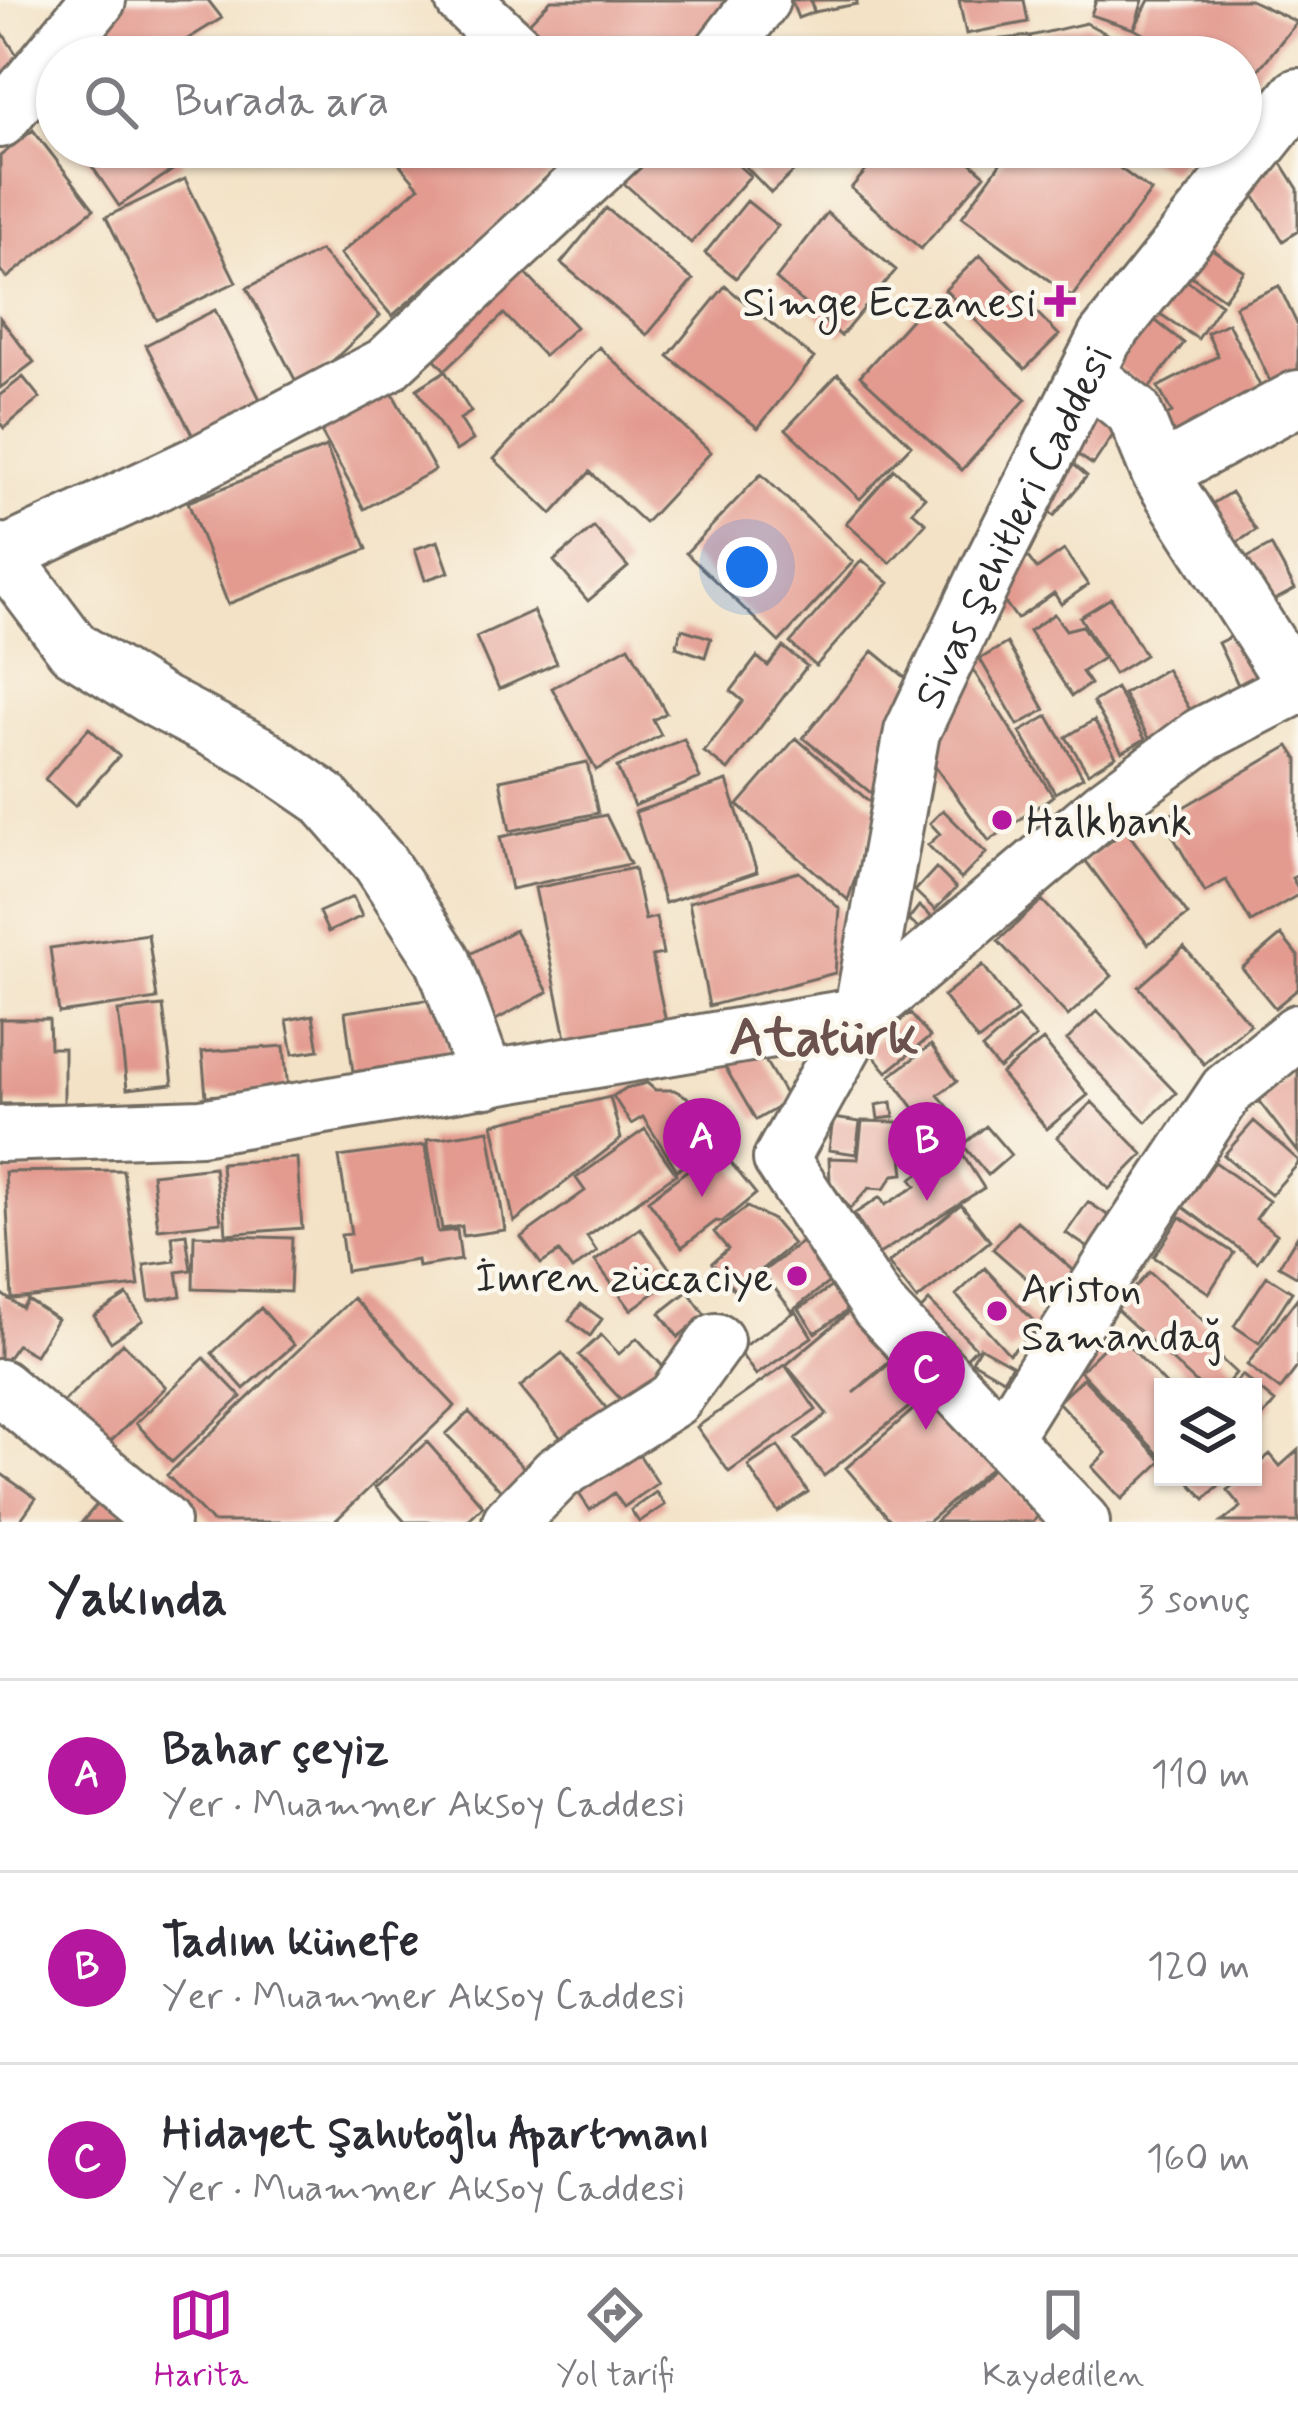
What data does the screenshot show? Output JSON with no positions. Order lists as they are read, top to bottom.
{
  "streets": {
    "street": ["Sivas Şehitleri Caddesi"]
  },
  "districts": ["Atatürk"],
  "places": {
    "health": ["Simge Eczanesi"],
    "other": ["Halkbank", "İmren züccaciye", "Ariston Samandağ"]
  },
  "page": {
    "search": "Burada ara",
    "pins": ["A", "B", "C"],
    "heading": ["Yakında", "3 sonuç"],
    "list": [
      {
        "mark": "A",
        "name": "Bahar çeyiz",
        "note": "Yer · Muammer Aksoy Caddesi",
        "value": "110 m"
      },
      {
        "mark": "B",
        "name": "Tadım künefe",
        "note": "Yer · Muammer Aksoy Caddesi",
        "value": "120 m"
      },
      {
        "mark": "C",
        "name": "Hidayet Şahutoğlu Apartmanı",
        "note": "Yer · Muammer Aksoy Caddesi",
        "value": "160 m"
      }
    ],
    "nav": ["Harita", "Yol tarifi", "Kaydedilen"]
  }
}
